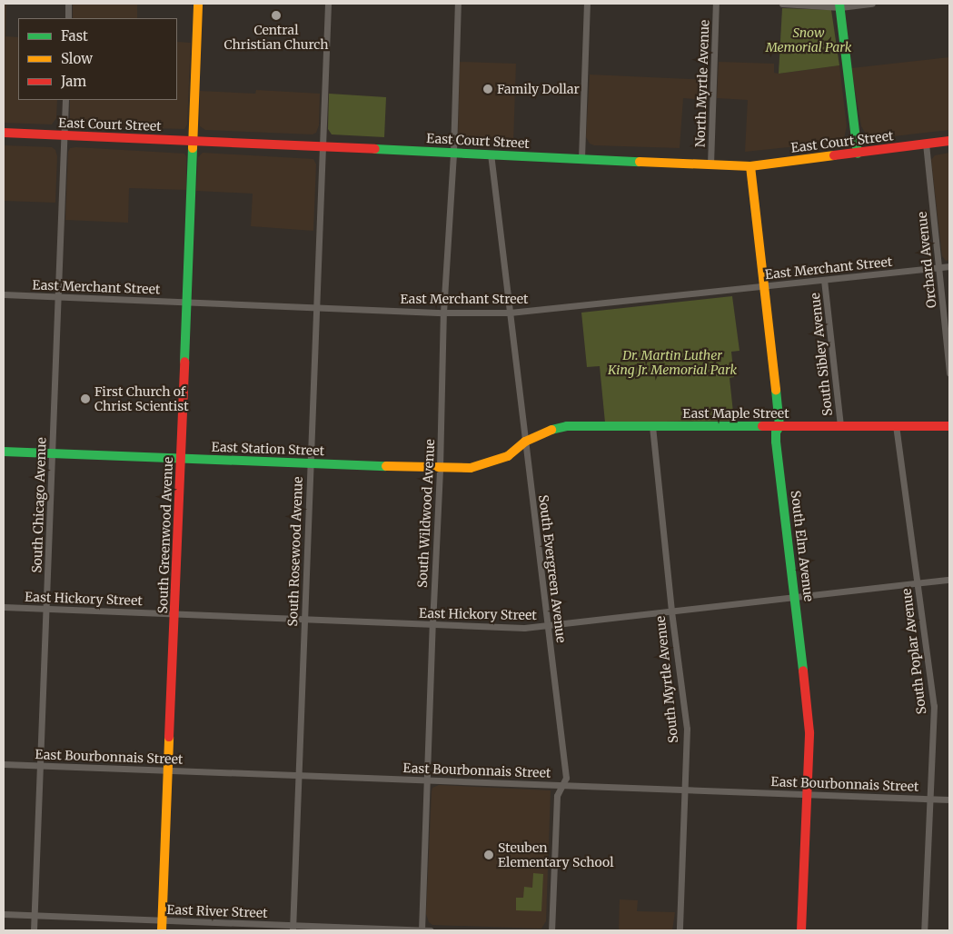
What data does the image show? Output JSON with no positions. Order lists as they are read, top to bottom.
{
  "streets": {
    "main road": [
      "East Court Street",
      "East Maple Street",
      "East Station Street",
      "South Greenwood Avenue",
      "South Elm Avenue"
    ],
    "street": [
      "North Myrtle Avenue",
      "Orchard Avenue",
      "East Merchant Street",
      "South Sibley Avenue",
      "South Chicago Avenue",
      "South Wildwood Avenue",
      "South Rosewood Avenue",
      "South Evergreen Avenue",
      "East Hickory Street",
      "South Poplar Avenue",
      "South Myrtle Avenue",
      "East Bourbonnais Street",
      "East River Street"
    ]
  },
  "crossings": [
    ["North Myrtle Avenue", "East Court Street"],
    ["East Court Street", "Orchard Avenue"],
    ["East Court Street", "South Chicago Avenue"],
    ["East Court Street", "South Wildwood Avenue"],
    ["East Court Street", "South Greenwood Avenue"],
    ["East Court Street", "South Elm Avenue"],
    ["East Court Street", "South Rosewood Avenue"],
    ["East Court Street", "South Evergreen Avenue"],
    ["Orchard Avenue", "East Merchant Street"],
    ["East Merchant Street", "South Sibley Avenue"],
    ["East Merchant Street", "South Chicago Avenue"],
    ["East Merchant Street", "South Wildwood Avenue"],
    ["East Merchant Street", "South Greenwood Avenue"],
    ["East Merchant Street", "South Elm Avenue"],
    ["East Merchant Street", "South Rosewood Avenue"],
    ["East Merchant Street", "South Evergreen Avenue"],
    ["South Sibley Avenue", "East Maple Street"],
    ["East Maple Street", "East Station Street"],
    ["East Maple Street", "South Elm Avenue"],
    ["East Maple Street", "South Evergreen Avenue"],
    ["East Maple Street", "South Poplar Avenue"],
    ["East Maple Street", "South Myrtle Avenue"],
    ["East Station Street", "South Chicago Avenue"],
    ["East Station Street", "South Wildwood Avenue"],
    ["East Station Street", "South Greenwood Avenue"],
    ["East Station Street", "South Rosewood Avenue"],
    ["East Station Street", "South Evergreen Avenue"],
    ["South Chicago Avenue", "East Hickory Street"],
    ["South Chicago Avenue", "East Bourbonnais Street"],
    ["South Chicago Avenue", "East River Street"],
    ["South Wildwood Avenue", "East Hickory Street"],
    ["South Wildwood Avenue", "East Bourbonnais Street"],
    ["South Wildwood Avenue", "East River Street"],
    ["South Greenwood Avenue", "East Hickory Street"],
    ["South Greenwood Avenue", "East Bourbonnais Street"],
    ["South Greenwood Avenue", "East River Street"],
    ["South Elm Avenue", "East Hickory Street"],
    ["South Elm Avenue", "East Bourbonnais Street"],
    ["South Rosewood Avenue", "East Hickory Street"],
    ["South Rosewood Avenue", "East Bourbonnais Street"],
    ["South Rosewood Avenue", "East River Street"],
    ["South Evergreen Avenue", "East Hickory Street"],
    ["South Evergreen Avenue", "East Bourbonnais Street"],
    ["East Hickory Street", "South Poplar Avenue"],
    ["East Hickory Street", "South Myrtle Avenue"],
    ["South Poplar Avenue", "East Bourbonnais Street"],
    ["South Myrtle Avenue", "East Bourbonnais Street"]
  ],
  "parks": ["Snow Memorial Park", "Dr. Martin Luther King Jr. Memorial Park"],
  "places": [
    "Central Christian Church",
    "Family Dollar",
    "First Church of Christ Scientist",
    "Steuben Elementary School"
  ],
  "legend": ["Fast", "Slow", "Jam"]
}
